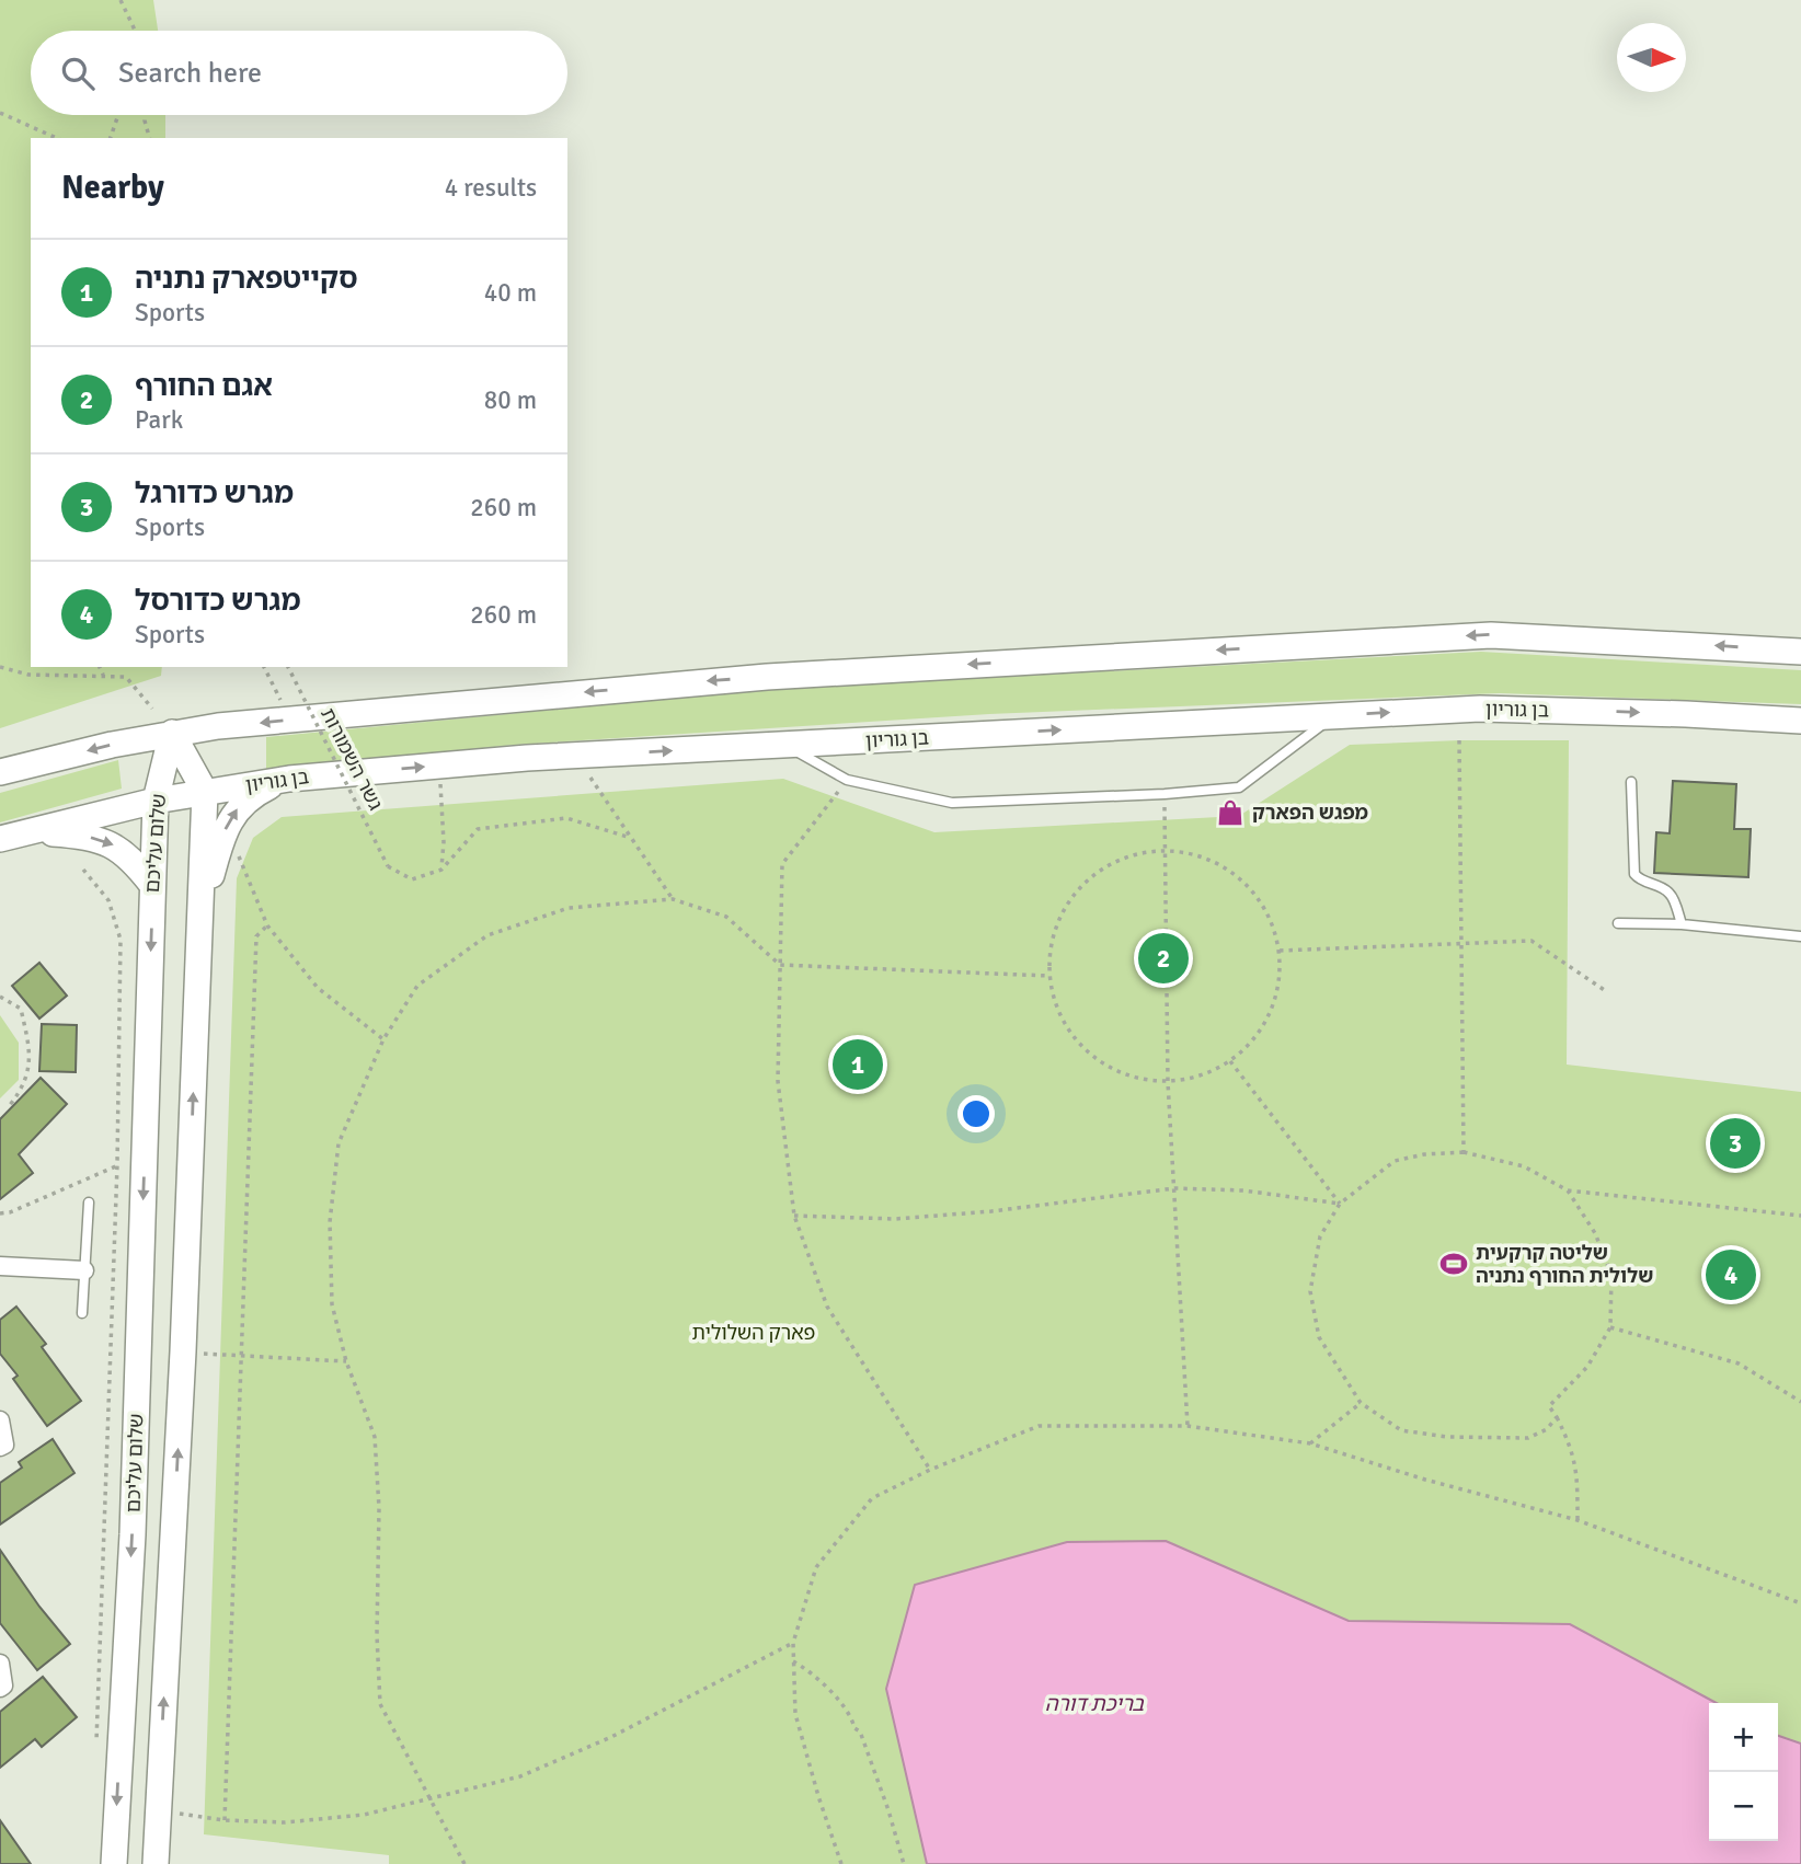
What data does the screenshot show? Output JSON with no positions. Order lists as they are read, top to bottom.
{
  "streets": {
    "main road": ["בן גוריון", "שלום עליכם"],
    "path": ["גשר השמורות"]
  },
  "crossings": [
    ["בן גוריון", "שלום עליכם"]
  ],
  "water": ["בריכת דורה"],
  "parks": ["פארק השלולית"],
  "places": {
    "shop": ["מפגש הפארק"],
    "sports": ["שליטה קרקעית שלולית החורף נתניה"]
  },
  "north": "right",
  "page": {
    "search": "Search here",
    "heading": ["Nearby", "4 results"],
    "list": [
      {
        "mark": "1",
        "name": "סקייטפארק נתניה",
        "note": "Sports",
        "value": "40 m"
      },
      {
        "mark": "2",
        "name": "אגם החורף",
        "note": "Park",
        "value": "80 m"
      },
      {
        "mark": "3",
        "name": "מגרש כדורגל",
        "note": "Sports",
        "value": "260 m"
      },
      {
        "mark": "4",
        "name": "מגרש כדורסל",
        "note": "Sports",
        "value": "260 m"
      }
    ],
    "pins": [
      "2",
      "1",
      "3",
      "4"
    ],
    "map_buttons": ["+", "−"]
  }
}
